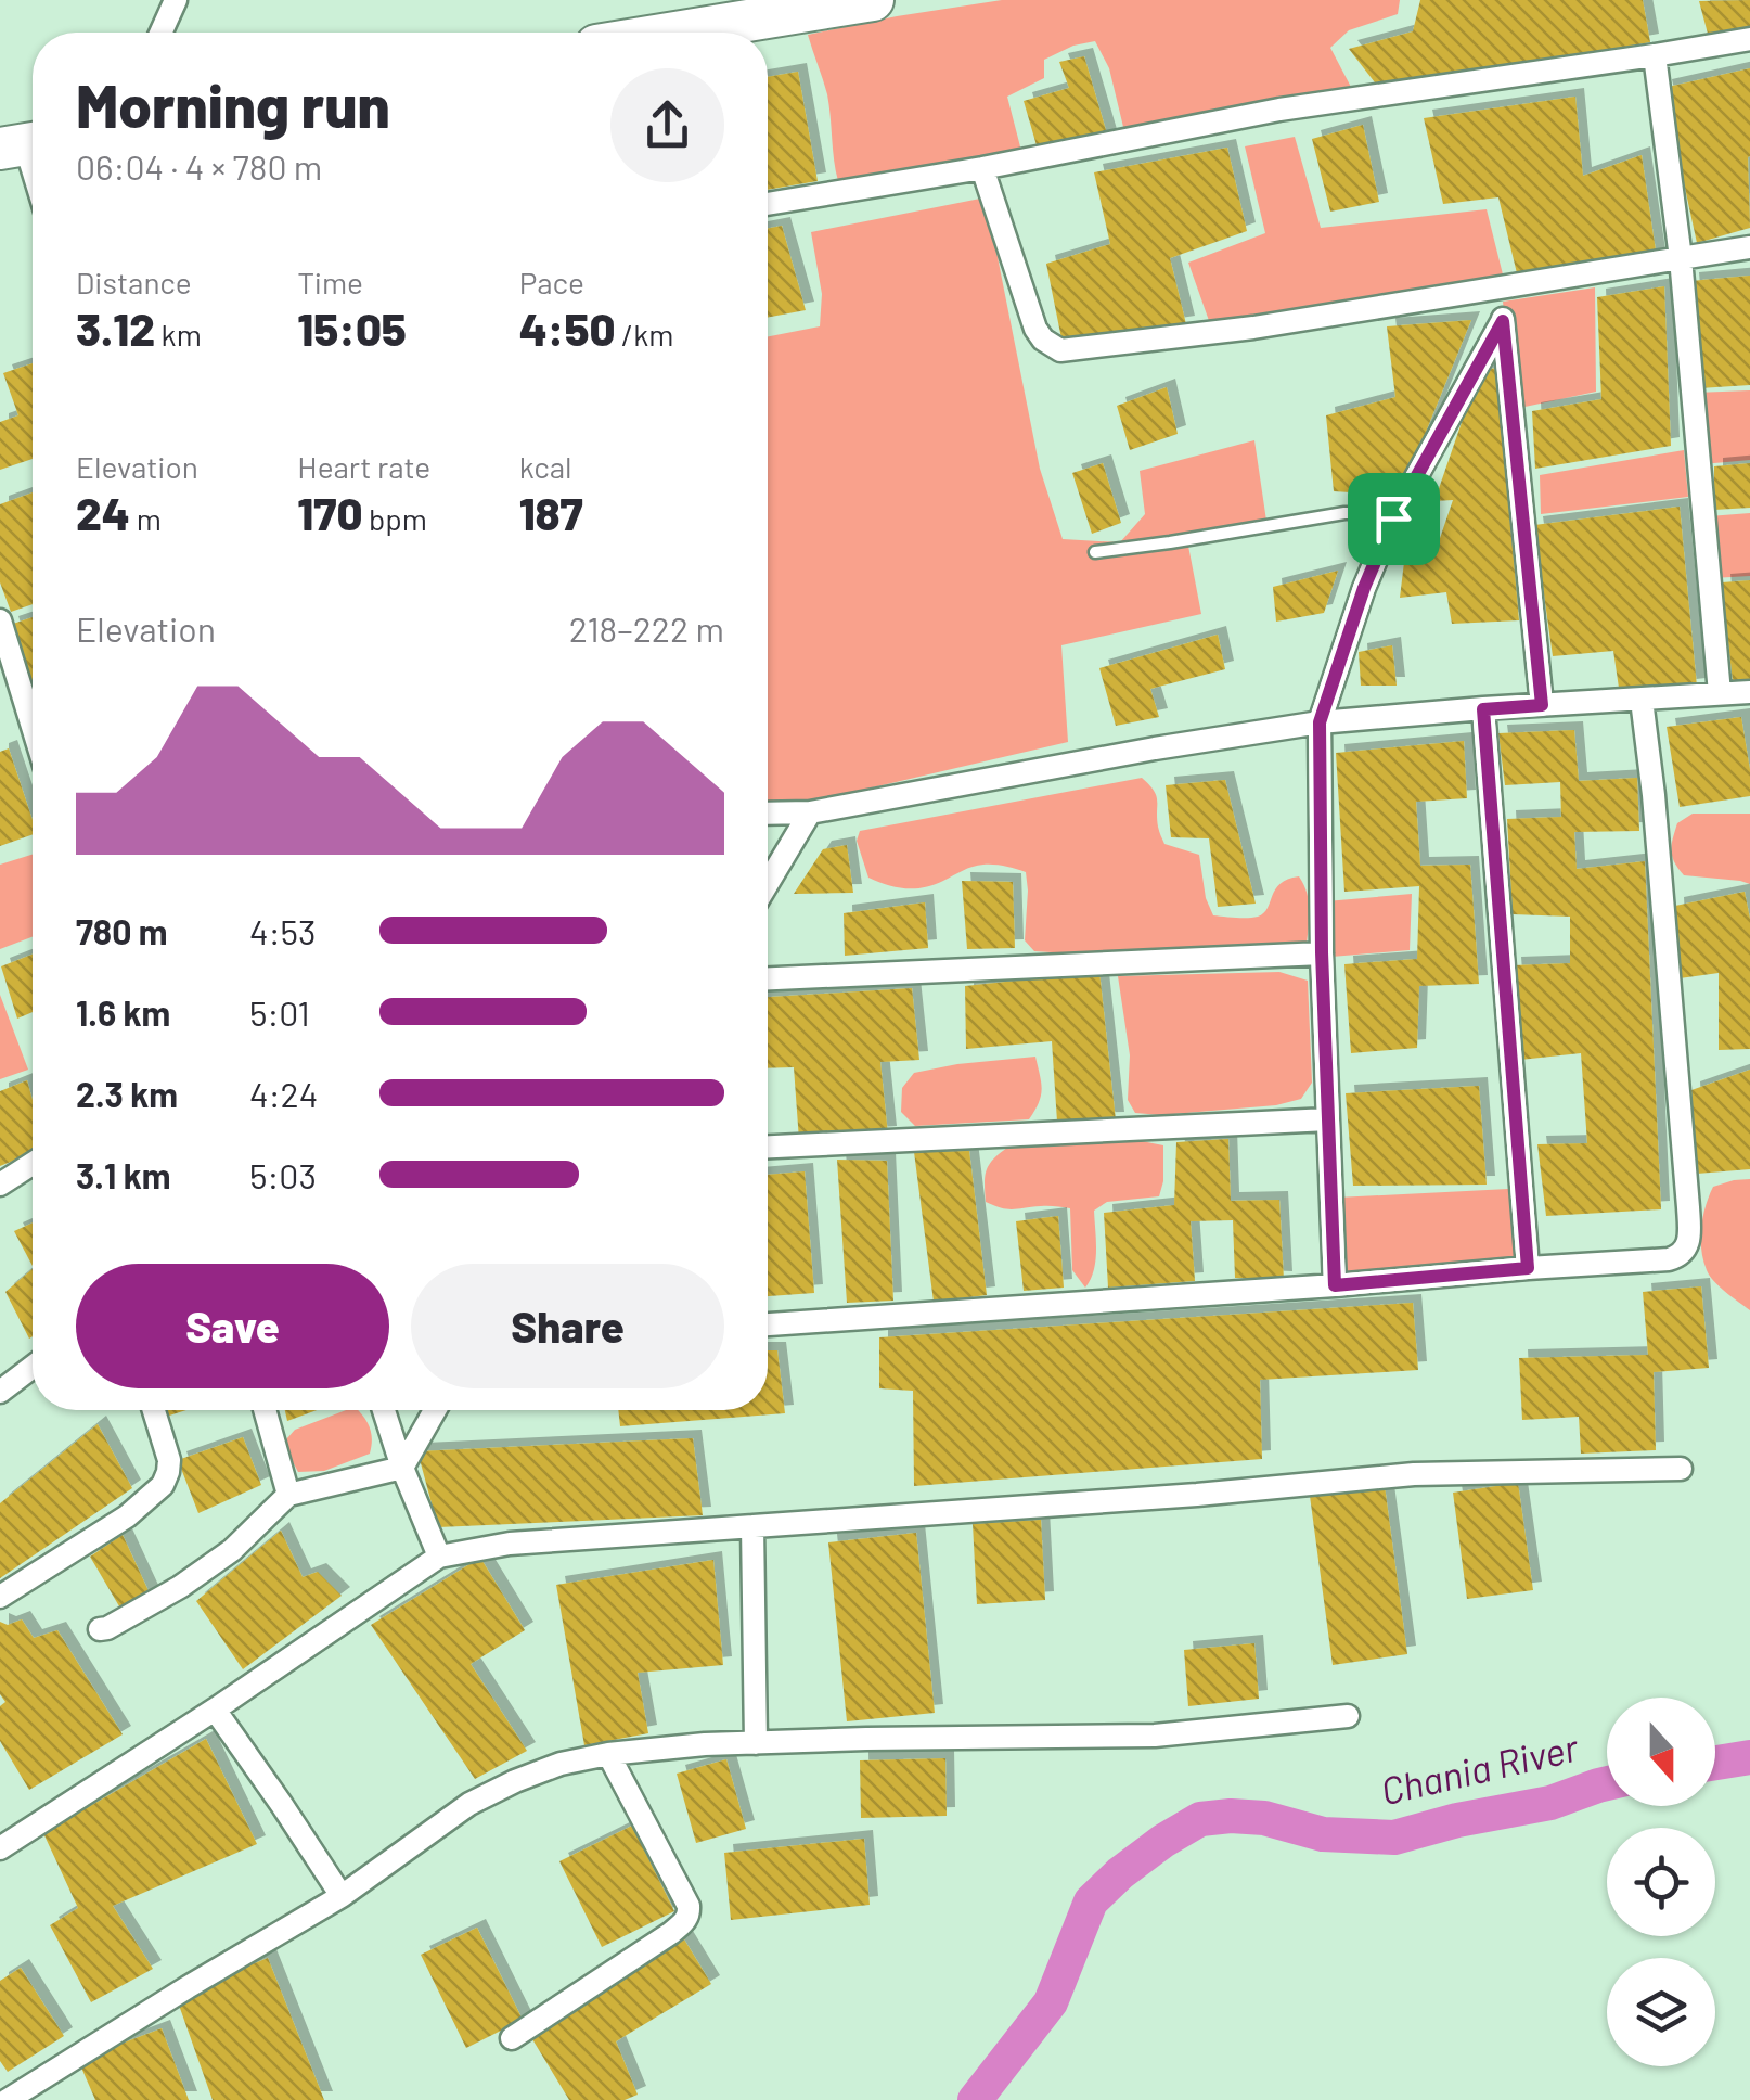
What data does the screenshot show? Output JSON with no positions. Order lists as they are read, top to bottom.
{
  "water": ["Chania River"],
  "north": "bottom",
  "page": {
    "heading": ["Morning run", "06:04 · 4 × 780 m"],
    "stats": [
      ["Distance", "3.12 km"],
      ["Time", "15:05"],
      ["Pace", "4:50 /km"],
      ["Elevation", "24 m"],
      ["Heart rate", "170 bpm"],
      ["kcal", "187"]
    ],
    "chart": ["Elevation", "218–222 m"],
    "list": [
      {
        "name": "780 m",
        "note": "4:53"
      },
      {
        "name": "1.6 km",
        "note": "5:01"
      },
      {
        "name": "2.3 km",
        "note": "4:24"
      },
      {
        "name": "3.1 km",
        "note": "5:03"
      }
    ],
    "buttons": ["Save", "Share"]
  }
}
